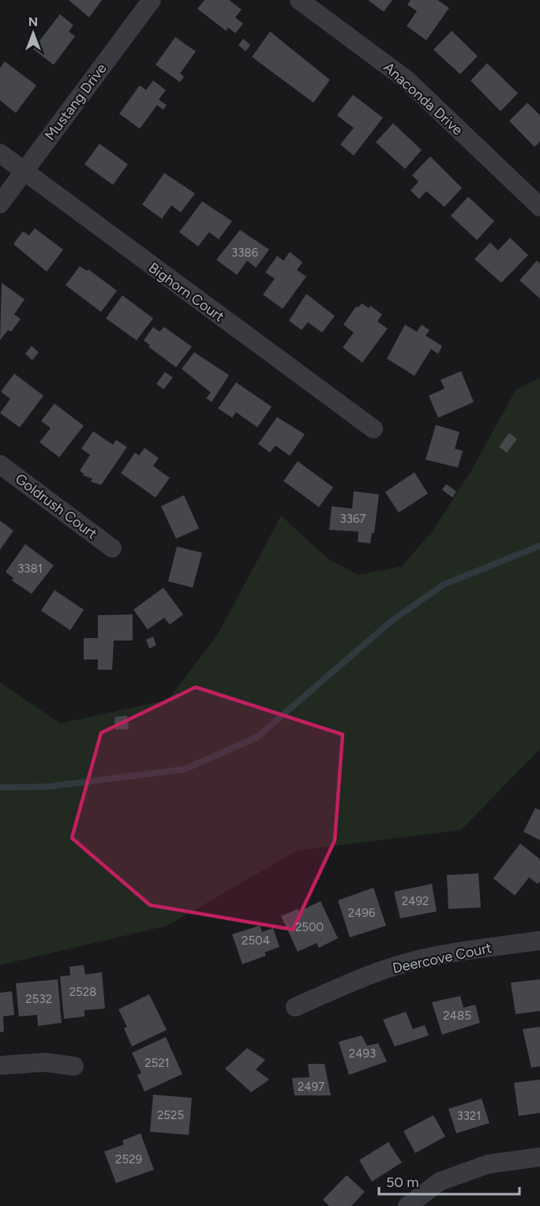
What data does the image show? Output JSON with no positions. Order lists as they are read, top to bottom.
{
  "streets": {
    "street": [
      "Anaconda Drive",
      "Mustang Drive",
      "Bighorn Court",
      "Goldrush Court",
      "Deercove Court"
    ]
  },
  "crossings": [
    ["Mustang Drive", "Bighorn Court"]
  ],
  "house_numbers": [
    "3386",
    "3367",
    "3381",
    "2492",
    "2496",
    "2500",
    "2504",
    "2528",
    "2532",
    "2485",
    "2493",
    "2521",
    "2497",
    "2525",
    "3321",
    "2529"
  ],
  "scale_bar": "50 m",
  "north": "top"
}
